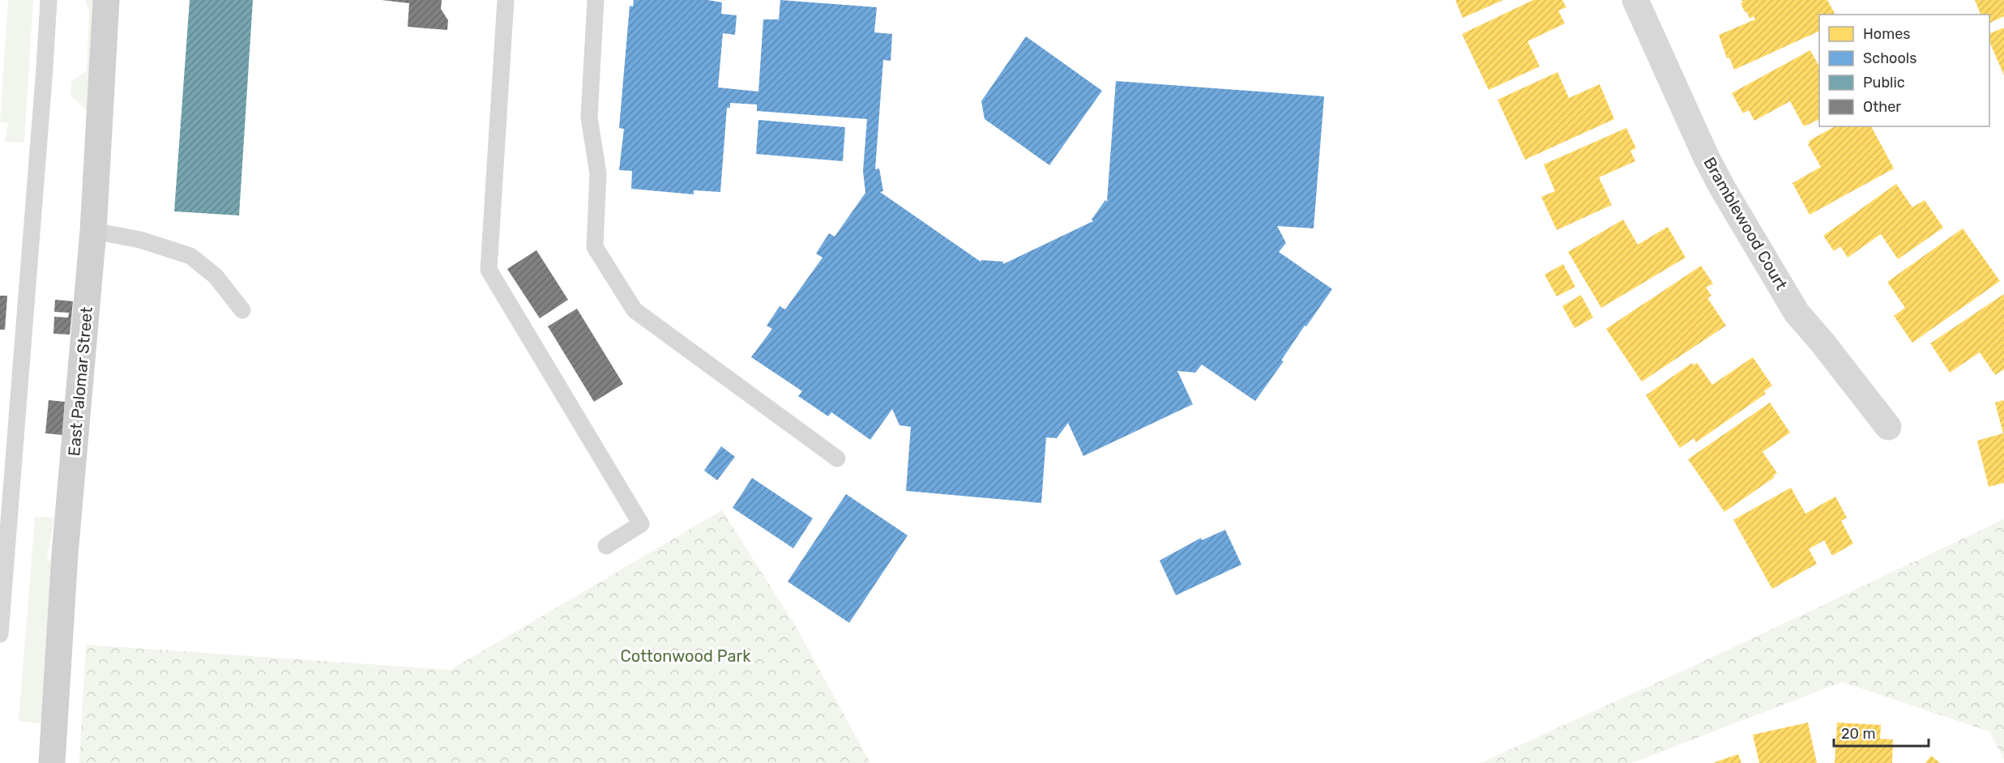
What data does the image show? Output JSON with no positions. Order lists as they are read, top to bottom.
{
  "streets": {
    "main road": ["East Palomar Street"],
    "street": ["Bramblewood Court"]
  },
  "parks": ["Cottonwood Park"],
  "legend": [
    "Homes",
    "Schools",
    "Public",
    "Other"
  ],
  "scale_bar": "20 m"
}
